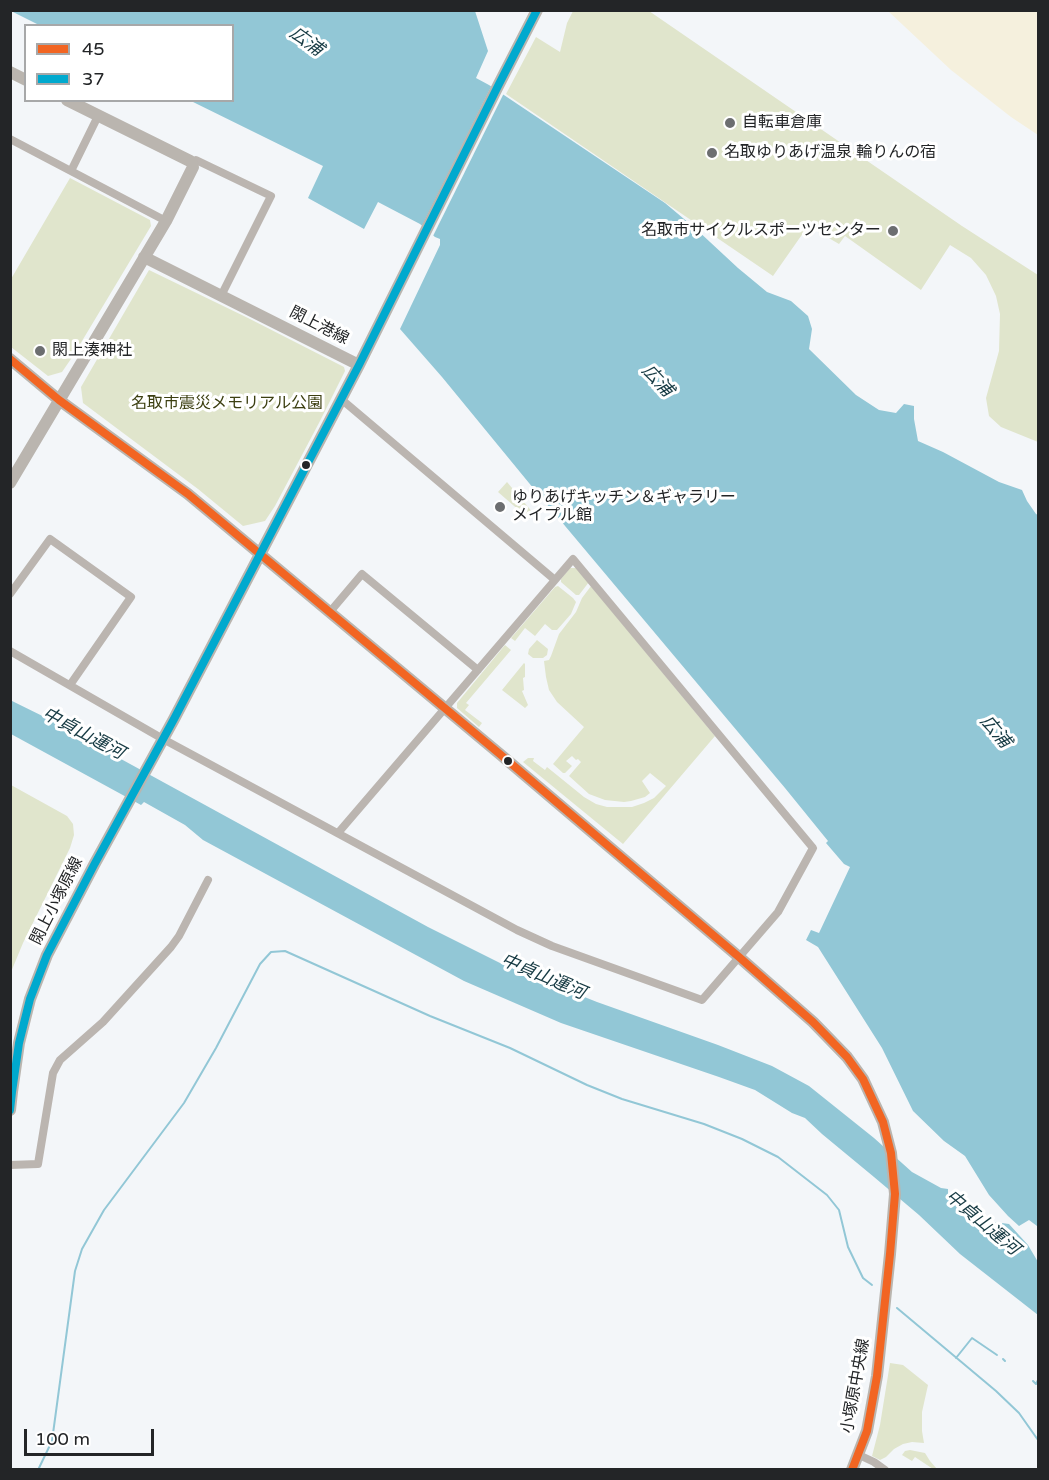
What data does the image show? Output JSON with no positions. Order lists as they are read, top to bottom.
{
  "streets": {
    "street": ["閖上港線", "閖上小塚原線", "小塚原中央線"]
  },
  "water": ["広浦", "中貞山運河"],
  "parks": ["名取市震災メモリアル公園"],
  "places": [
    "自転車倉庫",
    "名取ゆりあげ温泉 輪りんの宿",
    "名取市サイクルスポーツセンター",
    "閖上湊神社",
    "ゆりあげキッチン＆ギャラリー メイプル館"
  ],
  "lines": ["transit line 37", "transit line 45"],
  "legend": ["45", "37"],
  "scale_bar": "100 m"
}
